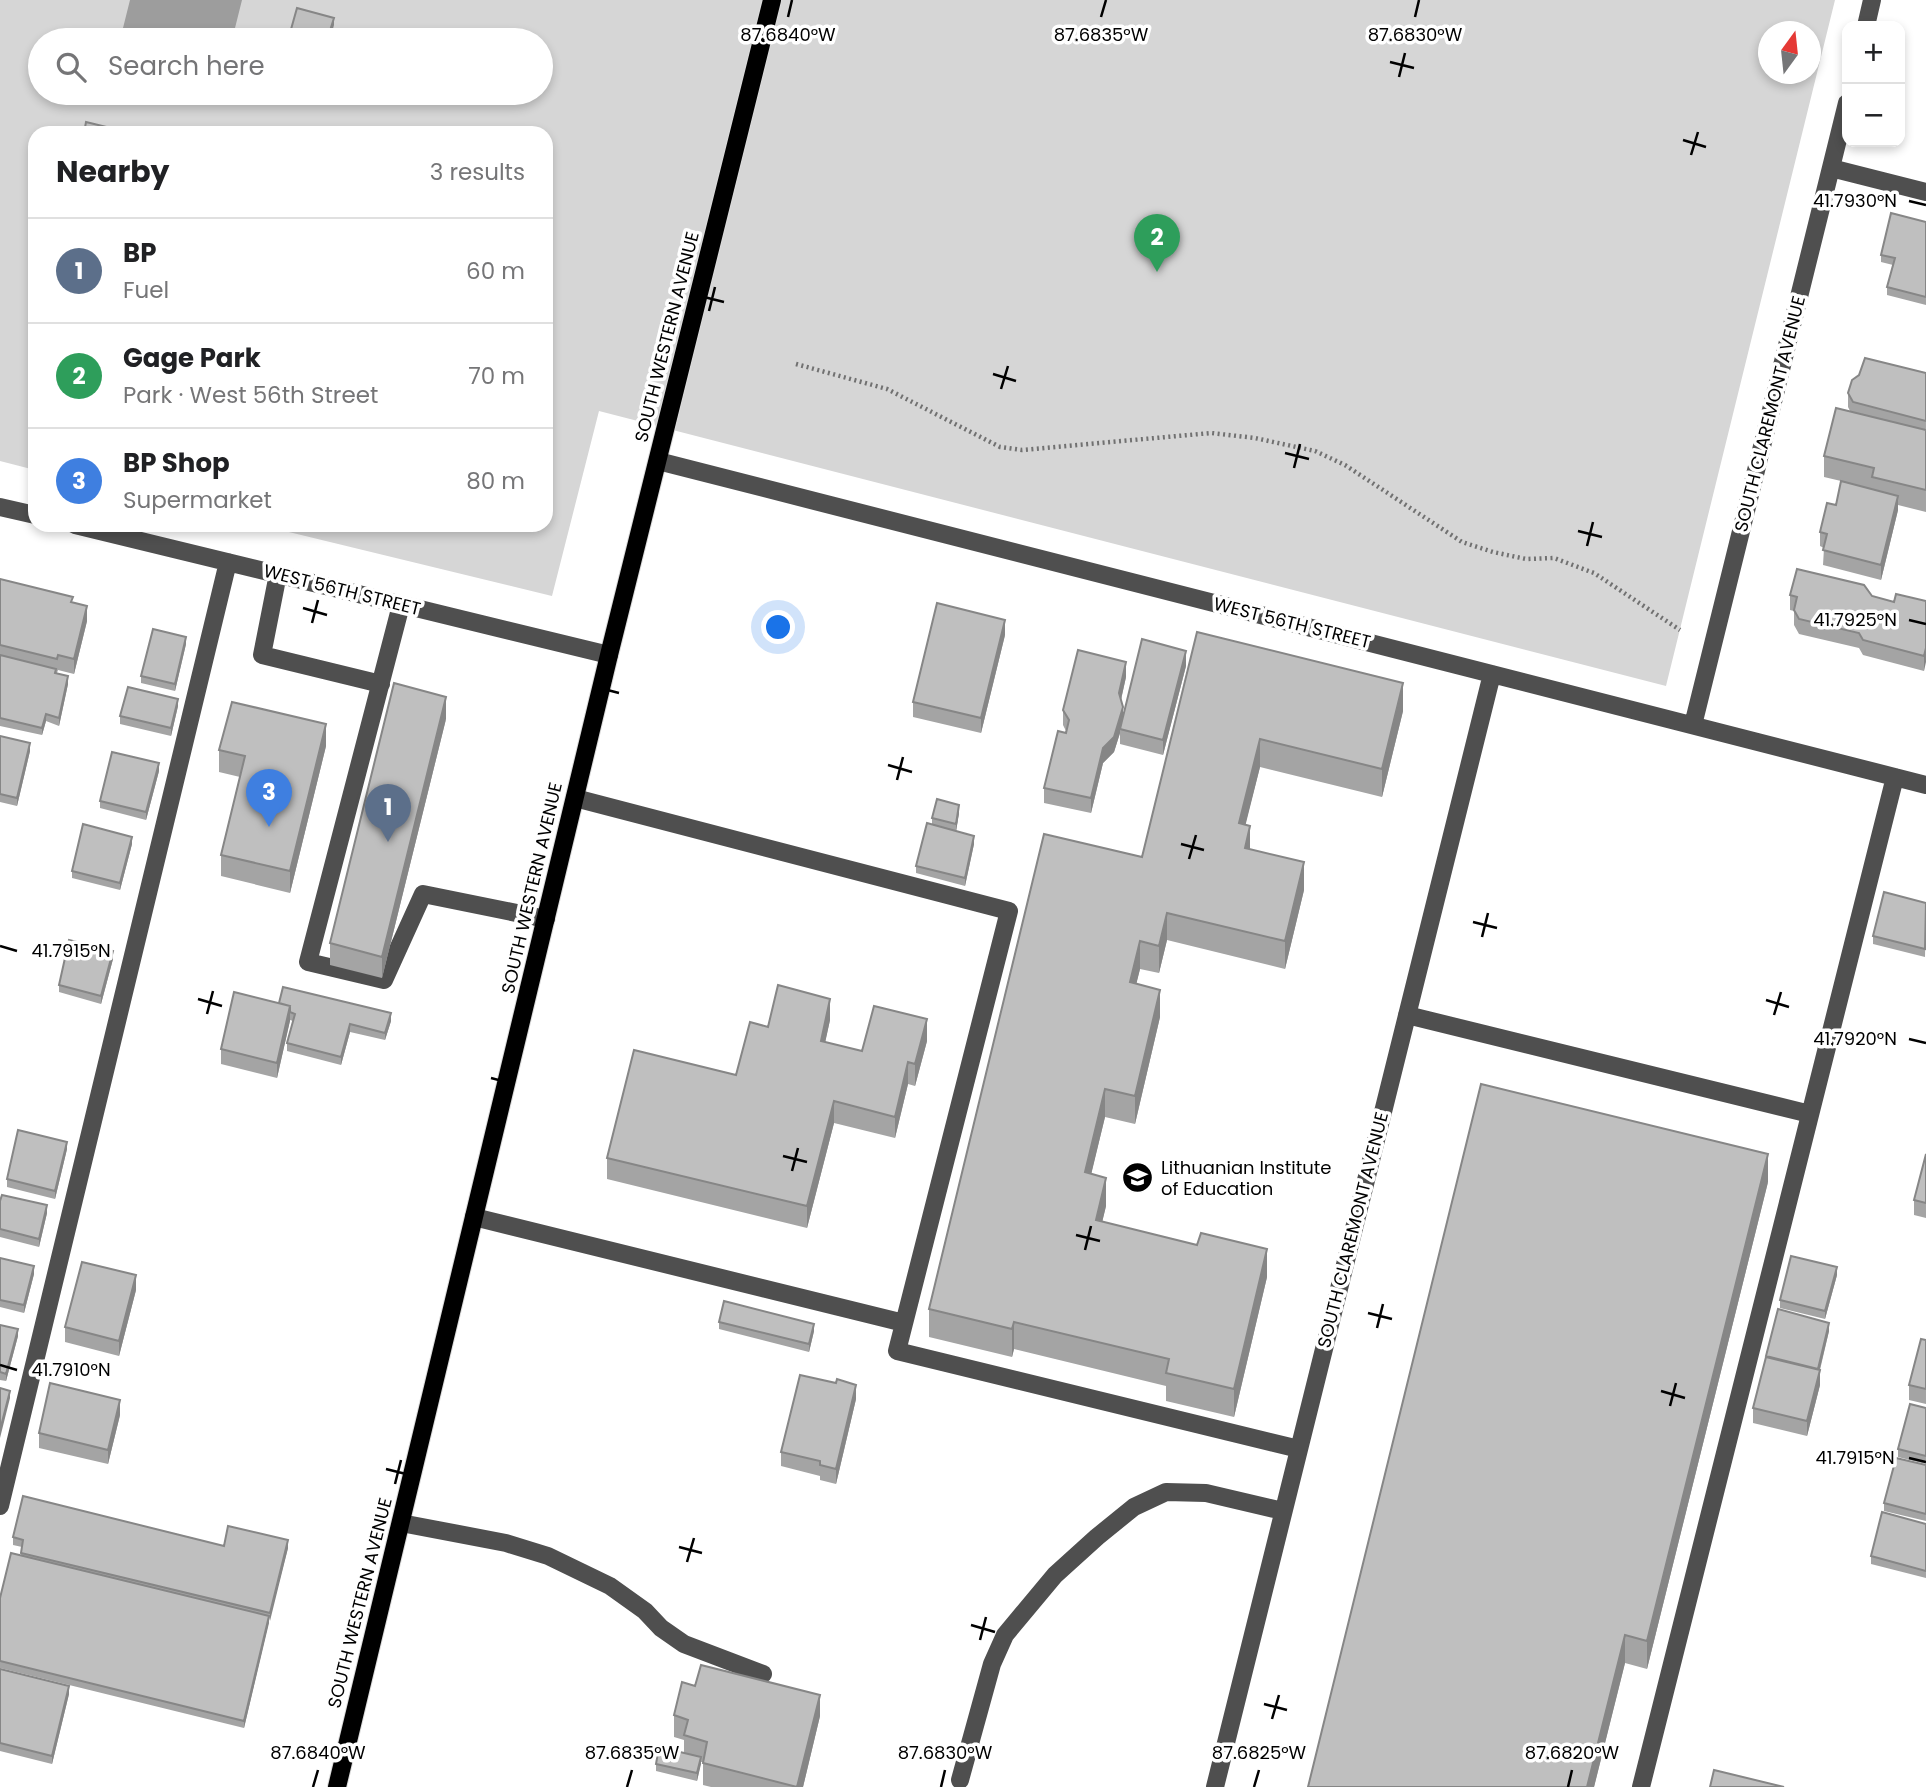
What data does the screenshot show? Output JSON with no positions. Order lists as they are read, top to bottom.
{
  "streets": {
    "main road": ["SOUTH WESTERN AVENUE"],
    "street": ["SOUTH CLAREMONT AVENUE", "WEST 56TH STREET"]
  },
  "crossings": [
    ["SOUTH WESTERN AVENUE", "WEST 56TH STREET"],
    ["SOUTH CLAREMONT AVENUE", "WEST 56TH STREET"]
  ],
  "places": {
    "school or university": ["Lithuanian Institute of Education"]
  },
  "north": "top",
  "page": {
    "map_buttons": ["+", "−"],
    "search": "Search here",
    "heading": ["Nearby", "3 results"],
    "pins": ["2", "3", "1"],
    "list": [
      {
        "mark": "1",
        "name": "BP",
        "note": "Fuel",
        "value": "60 m"
      },
      {
        "mark": "2",
        "name": "Gage Park",
        "note": "Park · West 56th Street",
        "value": "70 m"
      },
      {
        "mark": "3",
        "name": "BP Shop",
        "note": "Supermarket",
        "value": "80 m"
      }
    ]
  },
  "coordinates": [
    "87.6840°W",
    "87.6835°W",
    "87.6830°W",
    "41.7930°N",
    "41.7925°N",
    "41.7915°N",
    "41.7920°N",
    "41.7910°N",
    "87.6825°W",
    "87.6820°W"
  ]
}
